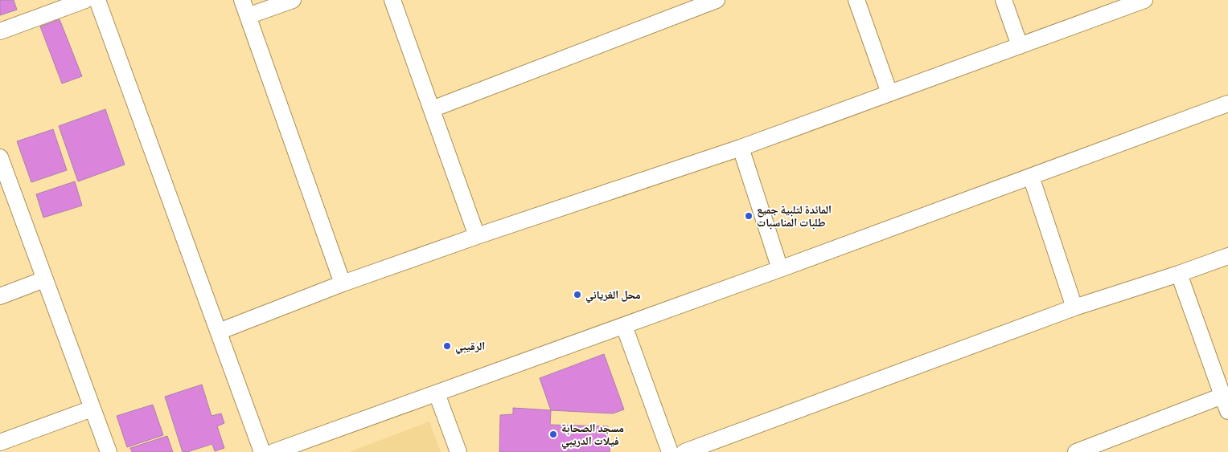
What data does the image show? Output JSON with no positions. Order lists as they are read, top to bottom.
{
  "places": [
    "المائدة لتلبية جميع طلبات المناسبات",
    "محل الغرياني",
    "الرقيبي",
    "مسجد الصحابة فيلات الدريبي"
  ]
}
